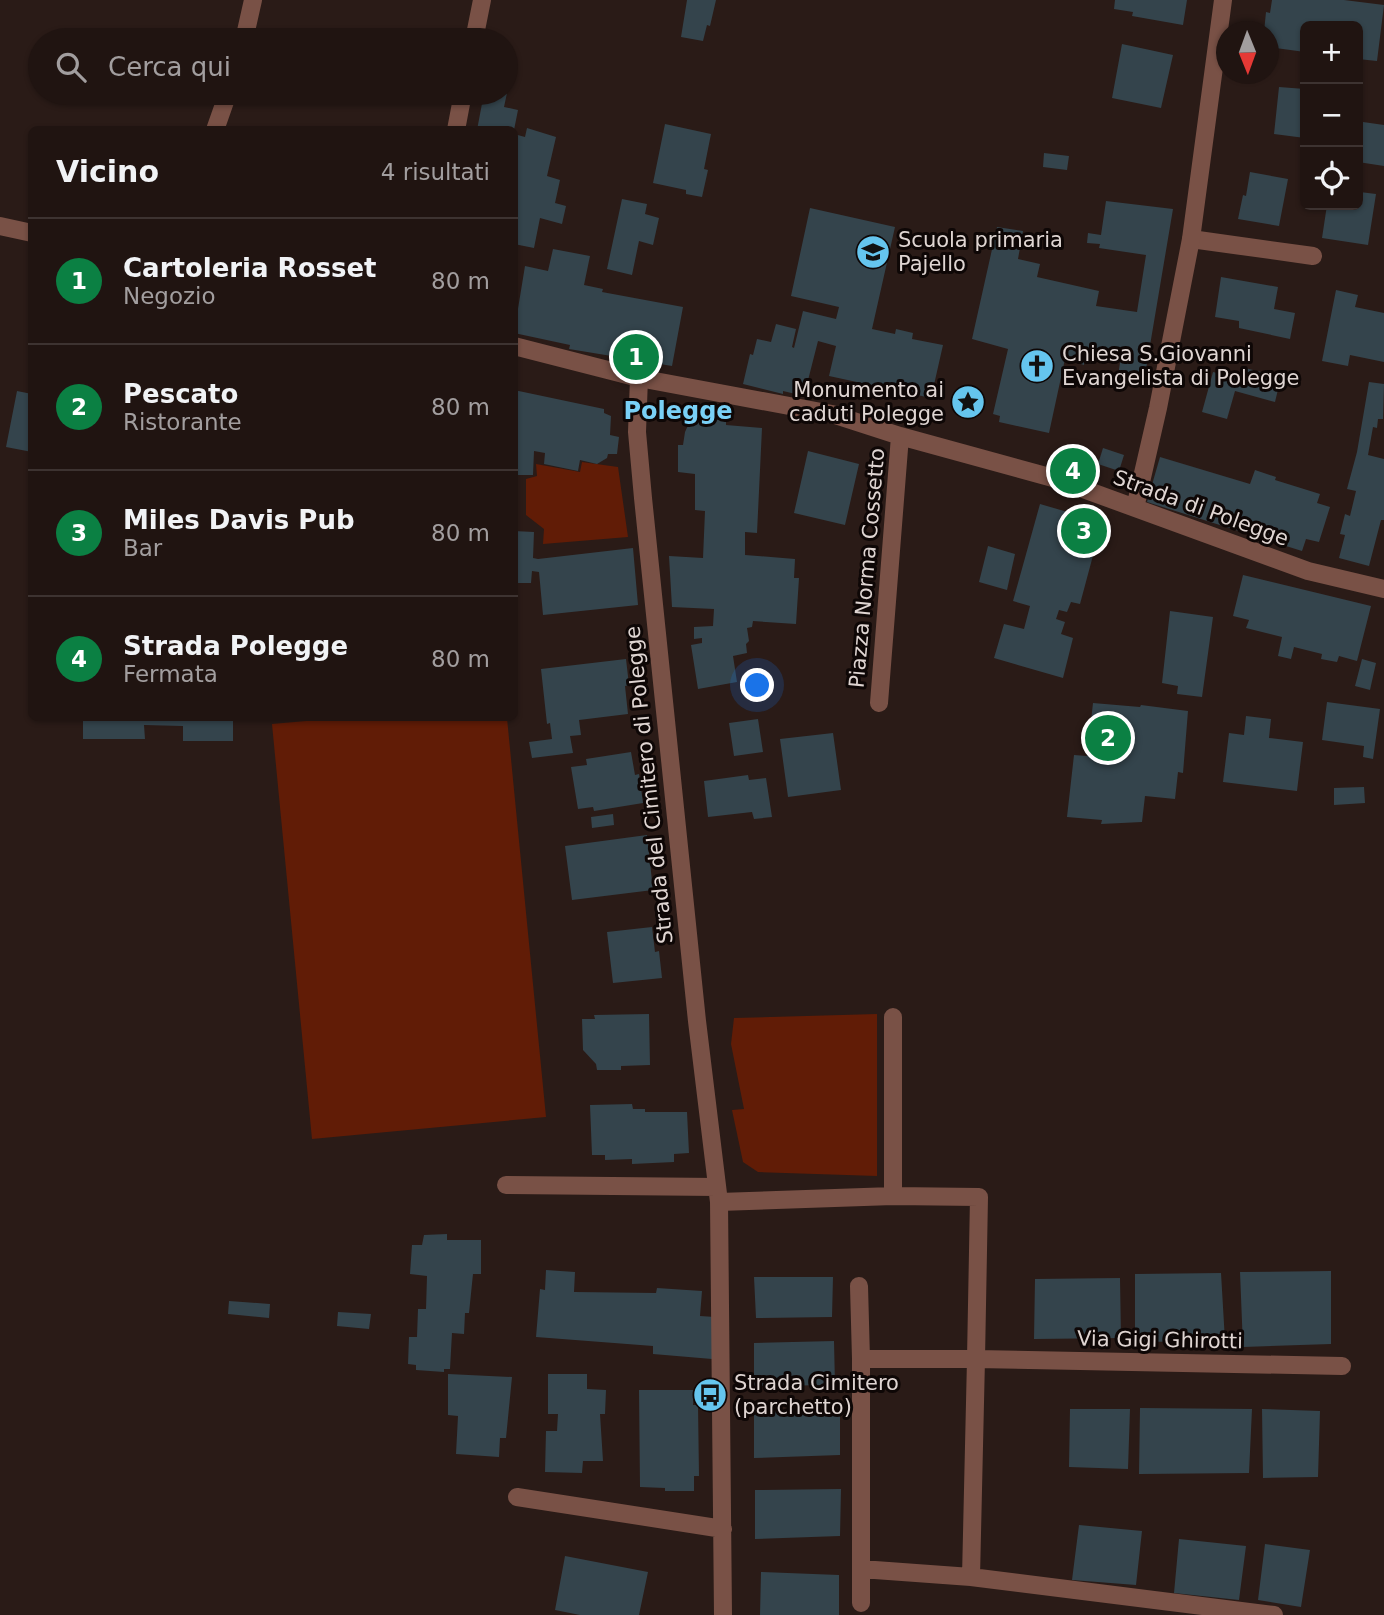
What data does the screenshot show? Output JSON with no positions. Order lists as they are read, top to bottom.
{
  "streets": {
    "street": [
      "Strada di Polegge",
      "Piazza Norma Cossetto",
      "Strada del Cimitero di Polegge",
      "Via Gigi Ghirotti"
    ]
  },
  "crossings": [
    ["Strada di Polegge", "Piazza Norma Cossetto"],
    ["Strada di Polegge", "Strada del Cimitero di Polegge"]
  ],
  "districts": ["Polegge"],
  "places": {
    "school or university": ["Scuola primaria Pajello"],
    "church": ["Chiesa S.Giovanni Evangelista di Polegge"],
    "place": ["Monumento ai caduti Polegge"],
    "bus stop": ["Strada Cimitero (parchetto)"]
  },
  "north": "bottom",
  "page": {
    "map_buttons": ["+", "−"],
    "search": "Cerca qui",
    "heading": ["Vicino", "4 risultati"],
    "list": [
      {
        "mark": "1",
        "name": "Cartoleria Rosset",
        "note": "Negozio",
        "value": "80 m"
      },
      {
        "mark": "2",
        "name": "Pescato",
        "note": "Ristorante",
        "value": "80 m"
      },
      {
        "mark": "3",
        "name": "Miles Davis Pub",
        "note": "Bar",
        "value": "80 m"
      },
      {
        "mark": "4",
        "name": "Strada Polegge",
        "note": "Fermata",
        "value": "80 m"
      }
    ],
    "pins": [
      "1",
      "4",
      "3",
      "2"
    ]
  }
}
